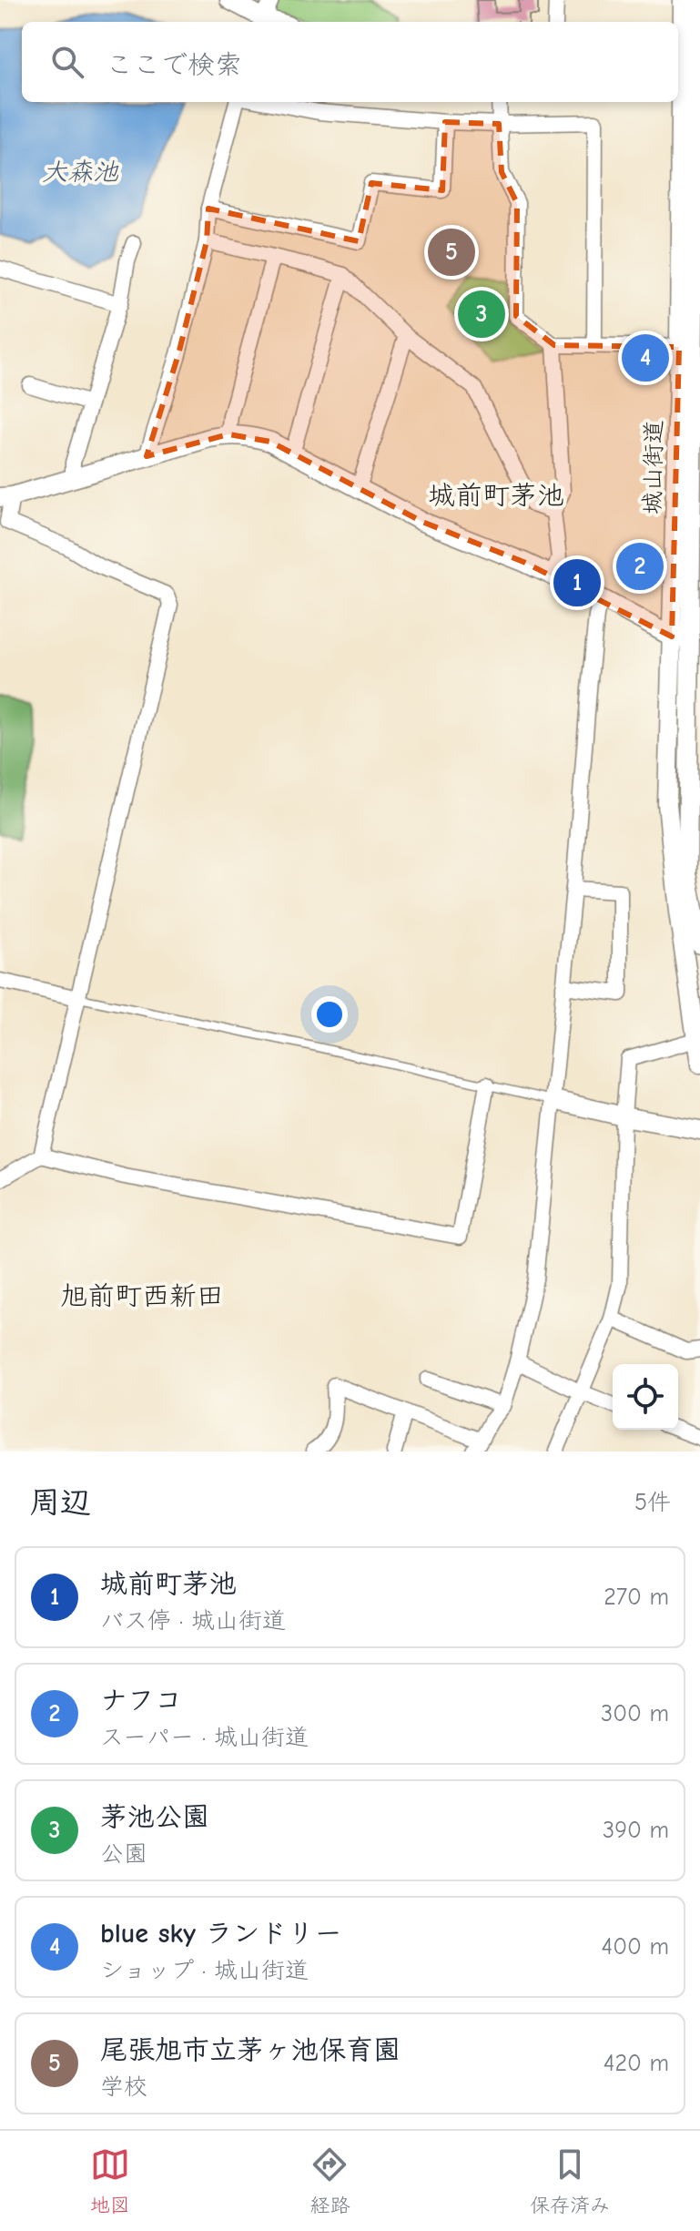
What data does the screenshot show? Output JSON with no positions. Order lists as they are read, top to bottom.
{
  "streets": {
    "street": ["城山街道"]
  },
  "districts": ["城前町茅池", "旭前町西新田"],
  "water": ["大森池"],
  "page": {
    "search": "ここで検索",
    "pins": [
      "5",
      "3",
      "4",
      "2",
      "1"
    ],
    "heading": ["周辺", "5件"],
    "list": [
      {
        "mark": "1",
        "name": "城前町茅池",
        "note": "バス停 · 城山街道",
        "value": "270 m"
      },
      {
        "mark": "2",
        "name": "ナフコ",
        "note": "スーパー · 城山街道",
        "value": "300 m"
      },
      {
        "mark": "3",
        "name": "茅池公園",
        "note": "公園",
        "value": "390 m"
      },
      {
        "mark": "4",
        "name": "blue sky ランドリー",
        "note": "ショップ · 城山街道",
        "value": "400 m"
      },
      {
        "mark": "5",
        "name": "尾張旭市立茅ヶ池保育園",
        "note": "学校",
        "value": "420 m"
      }
    ],
    "nav": ["地図", "経路", "保存済み"]
  }
}
